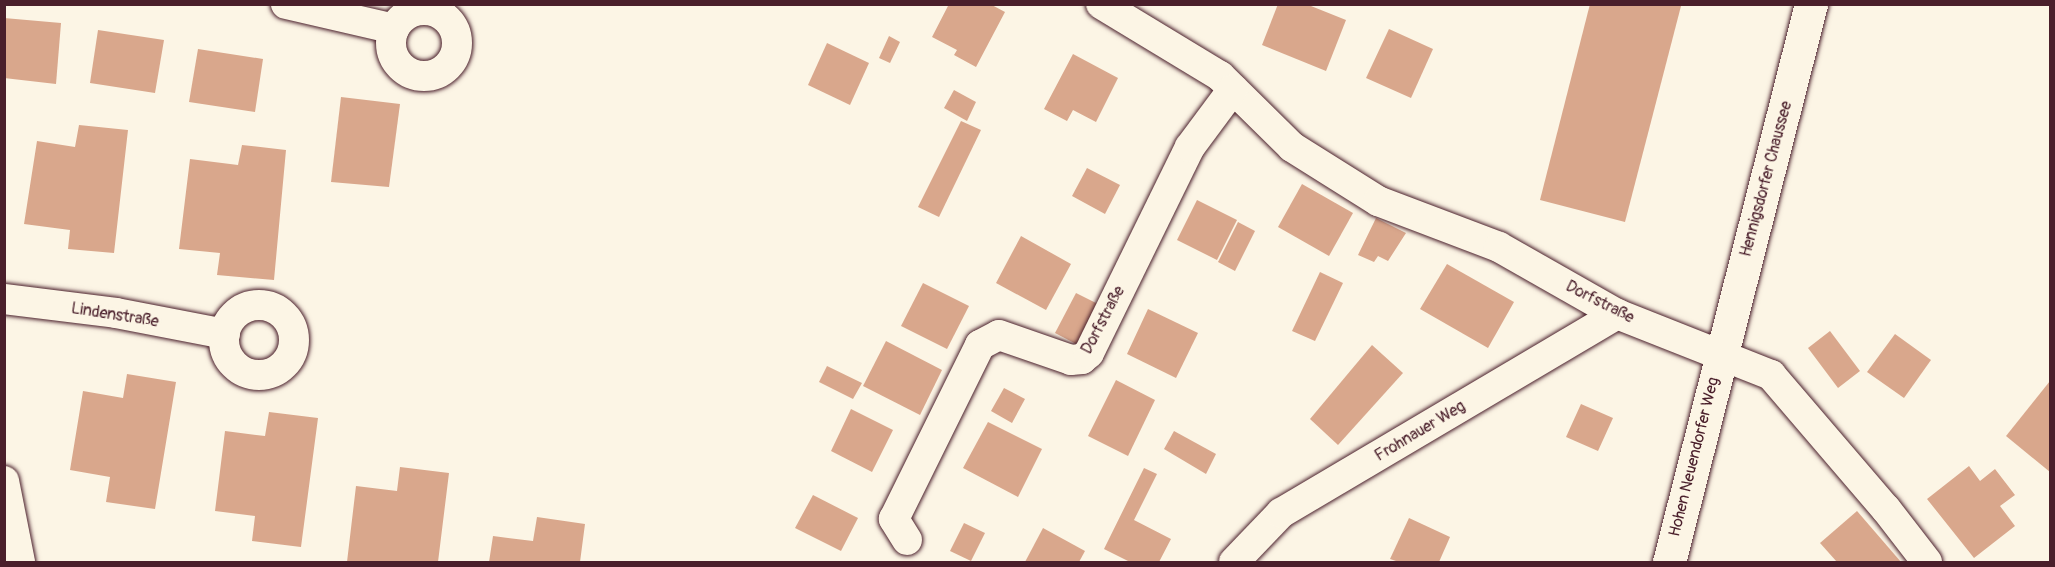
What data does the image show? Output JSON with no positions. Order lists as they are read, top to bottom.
{
  "streets": {
    "main road": ["Hennigsdorfer Chaussee", "Hohen Neuendorfer Weg"],
    "street": ["Dorfstraße", "Lindenstraße", "Frohnauer Weg"]
  },
  "crossings": [
    ["Hennigsdorfer Chaussee", "Dorfstraße"],
    ["Hennigsdorfer Chaussee", "Hohen Neuendorfer Weg"],
    ["Dorfstraße", "Frohnauer Weg"],
    ["Dorfstraße", "Hohen Neuendorfer Weg"]
  ]
}
